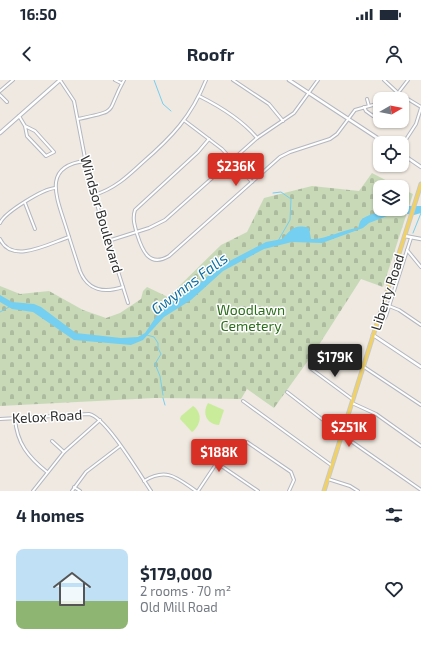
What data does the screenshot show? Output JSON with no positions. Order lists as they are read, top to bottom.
{
  "streets": {
    "main road": ["Liberty Road"],
    "street": ["Windsor Boulevard", "Kelox Road"]
  },
  "water": ["Gwynns Falls"],
  "parks": ["Woodlawn Cemetery"],
  "north": "right",
  "page": {
    "status": "16:50",
    "header": "Roofr",
    "price": [
      "$236K",
      "$179K",
      "$251K",
      "$188K"
    ],
    "heading": "4 homes",
    "list": [
      {
        "name": "$179,000",
        "note": "2 rooms · 70 m² · Old Mill Road"
      }
    ]
  }
}
